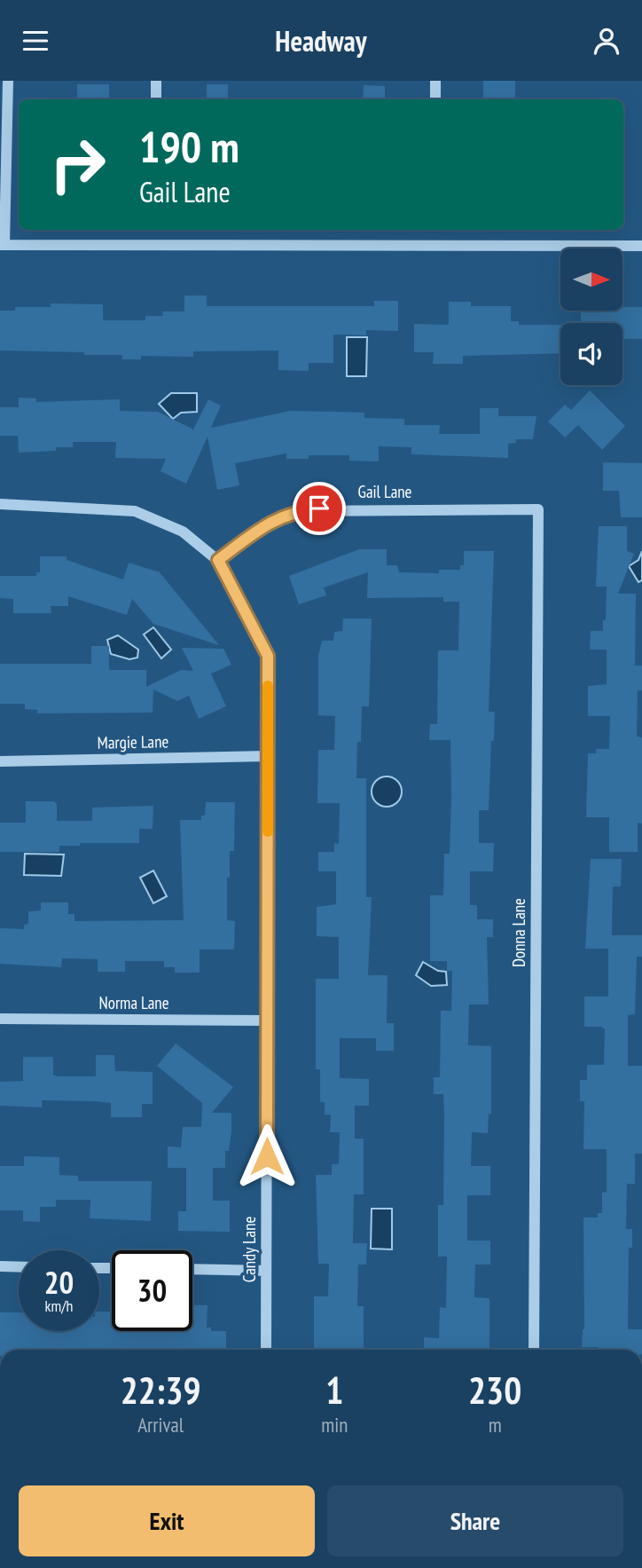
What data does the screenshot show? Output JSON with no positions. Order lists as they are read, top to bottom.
{
  "streets": {
    "street": [
      "Gail Lane",
      "Margie Lane",
      "Donna Lane",
      "Norma Lane",
      "Candy Lane"
    ]
  },
  "crossings": [
    ["Gail Lane", "Donna Lane"],
    ["Gail Lane", "Candy Lane"],
    ["Margie Lane", "Candy Lane"],
    ["Norma Lane", "Candy Lane"]
  ],
  "north": "right",
  "page": {
    "header": "Headway",
    "turn": ["190 m", "Gail Lane"],
    "speed": "20 km/h",
    "limit": "30",
    "eta": [
      "22:39",
      "Arrival",
      "1",
      "min",
      "230",
      "m"
    ],
    "buttons": ["Exit", "Share"]
  }
}
